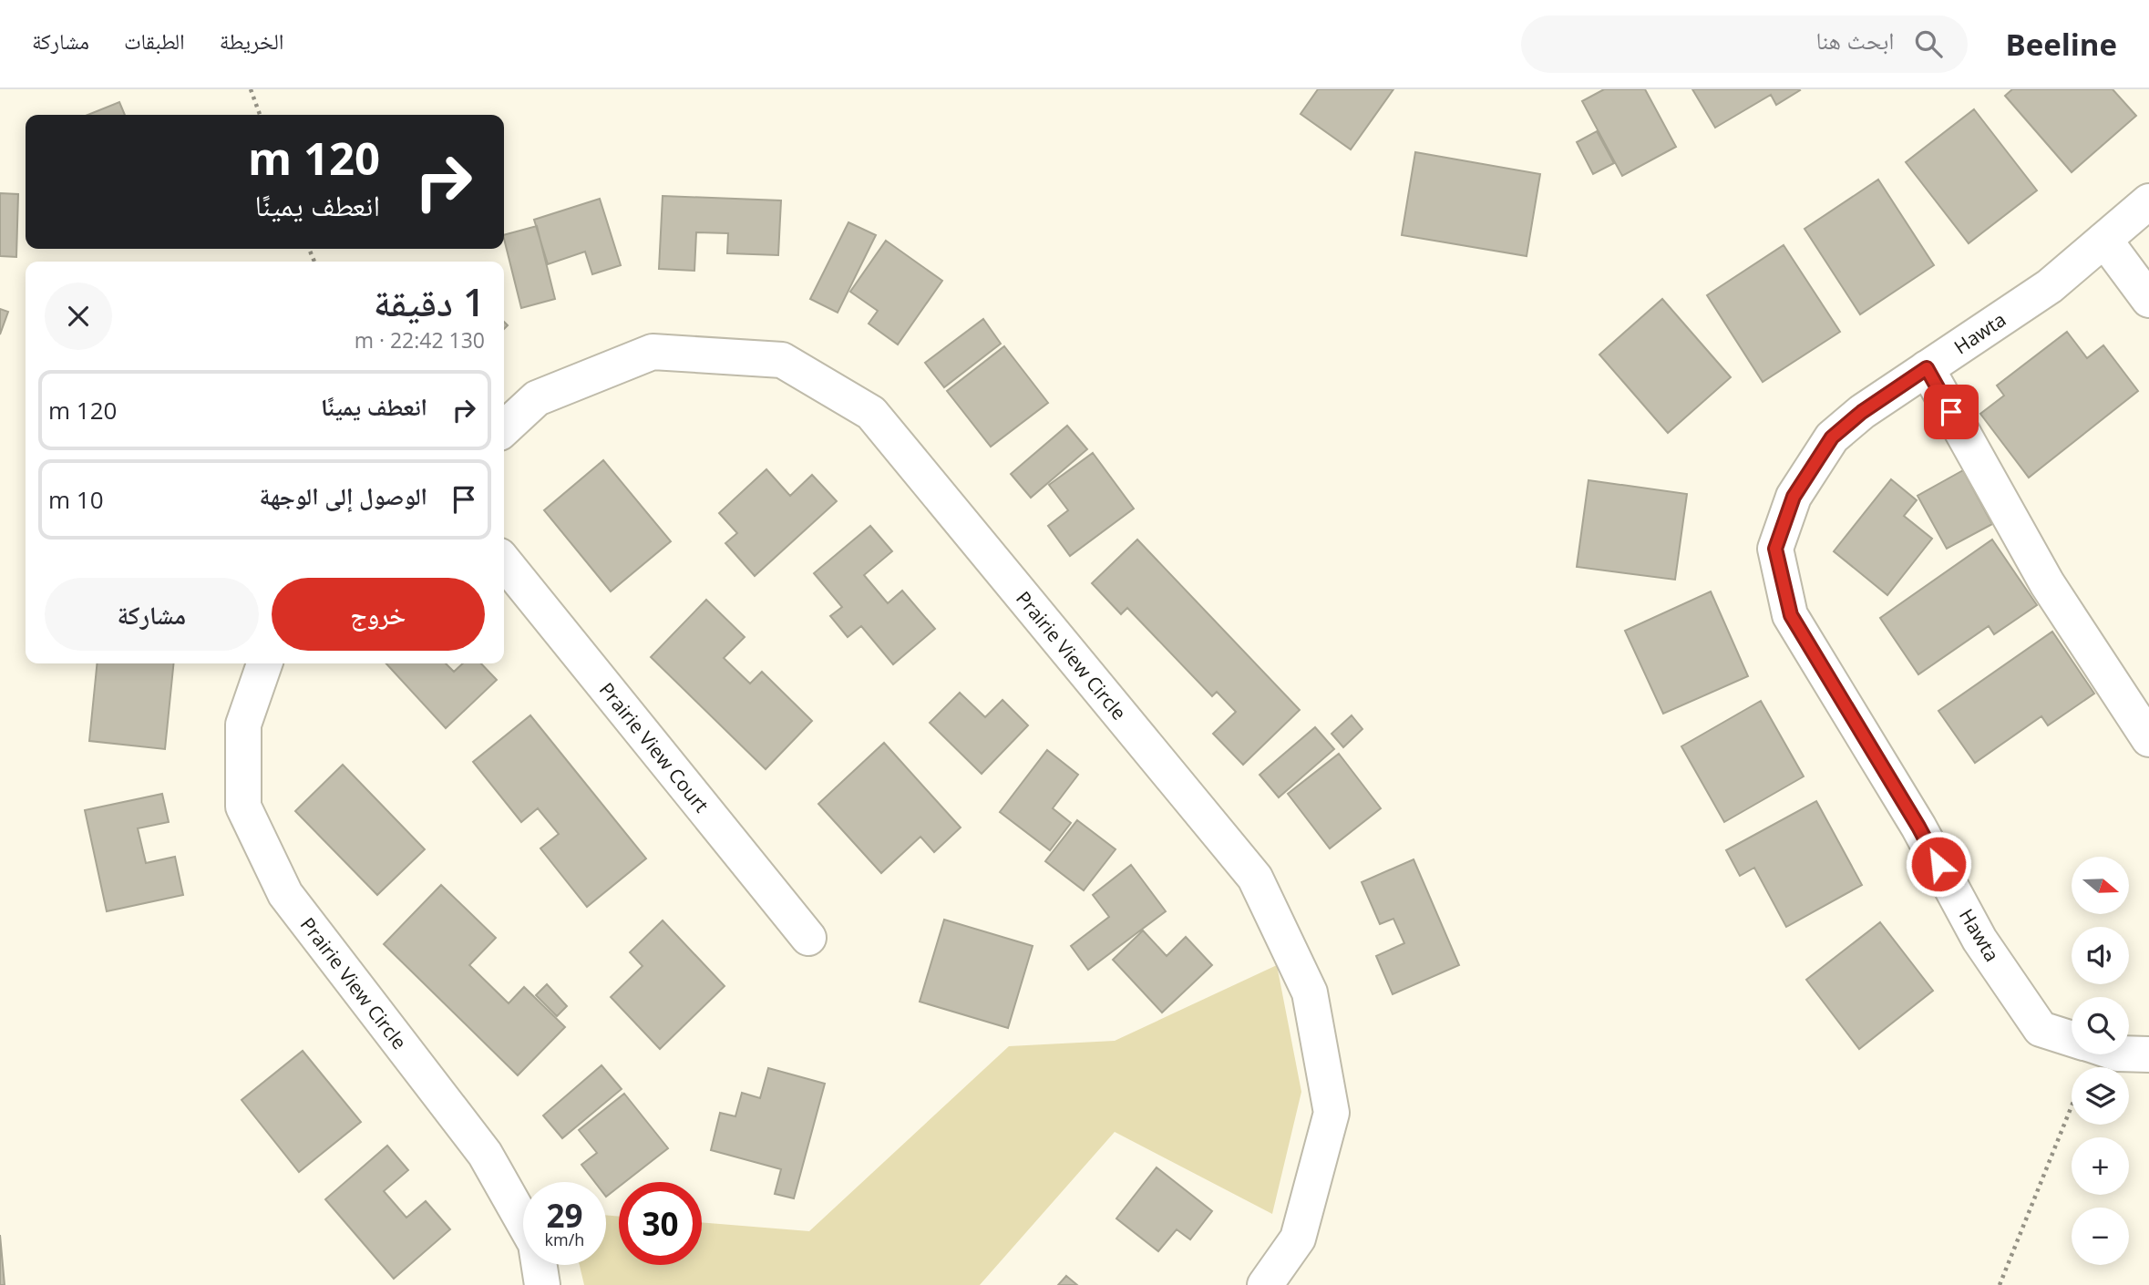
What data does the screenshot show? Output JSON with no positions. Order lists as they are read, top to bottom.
{
  "streets": {
    "street": ["Hawta", "Prairie View Circle", "Prairie View Court"]
  },
  "north": "right",
  "page": {
    "header": "Beeline",
    "search": "ابحث هنا",
    "nav": ["الخريطة", "الطبقات", "مشاركة"],
    "turn": ["120 m", "انعطف يمينًا"],
    "heading": ["1 دقيقة", "130 m · 22:42"],
    "list": [
      {
        "name": "انعطف يمينًا",
        "value": "120 m"
      },
      {
        "name": "الوصول إلى الوجهة",
        "value": "10 m"
      }
    ],
    "buttons": ["خروج", "مشاركة"],
    "map_buttons": ["+", "−"],
    "speed": "29 km/h",
    "limit": "30"
  }
}
